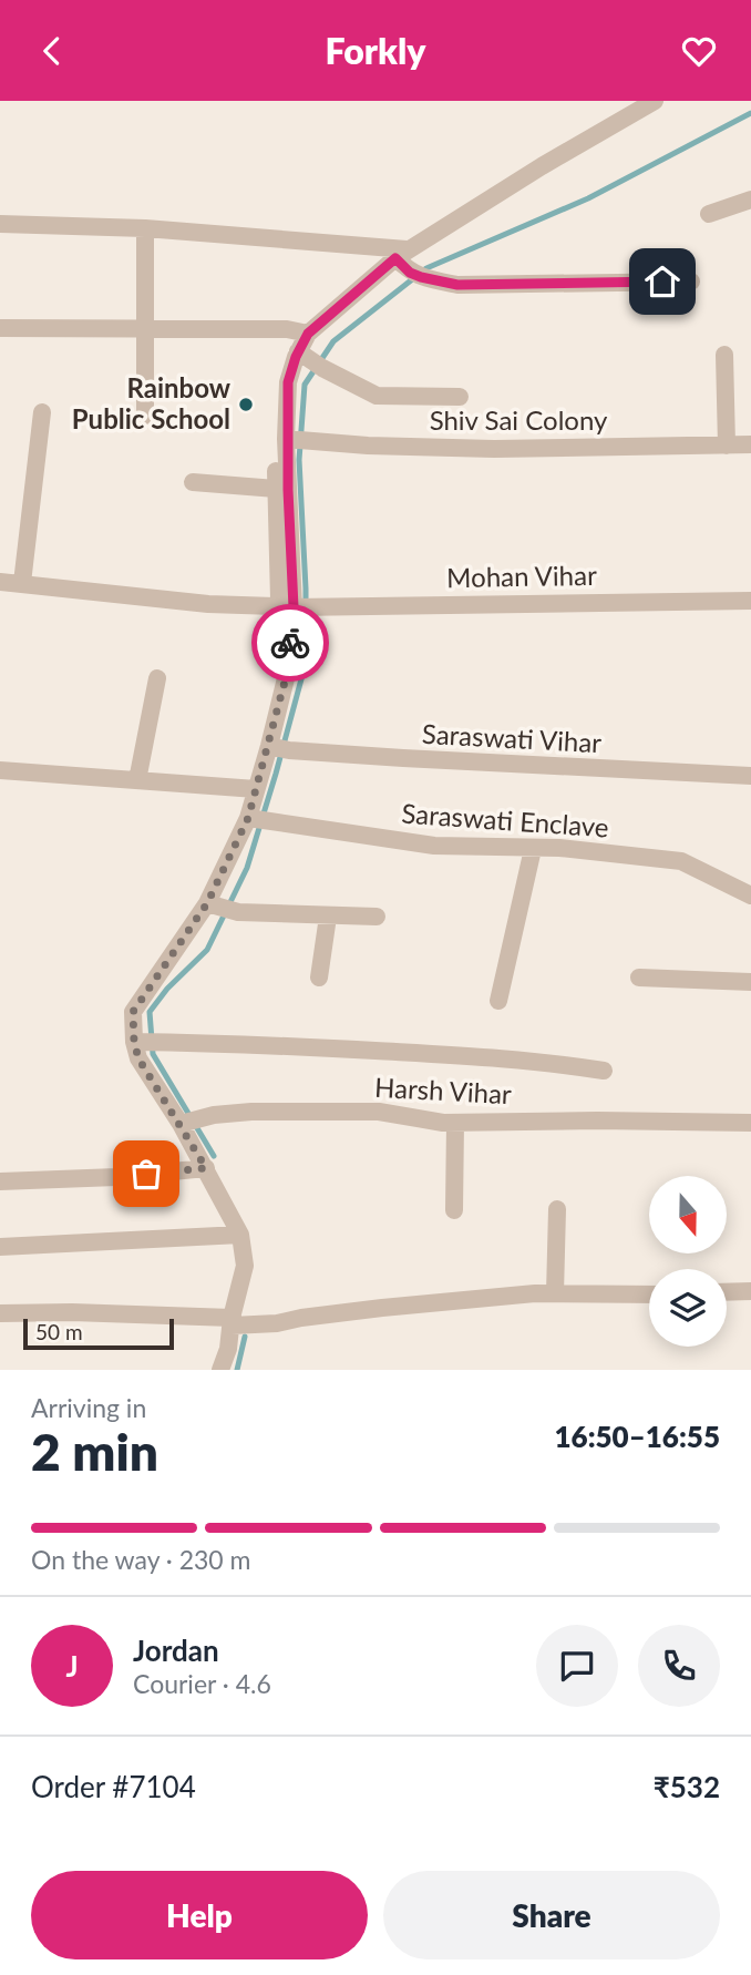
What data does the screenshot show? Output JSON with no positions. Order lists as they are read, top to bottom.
{
  "streets": {
    "street": [
      "Shiv Sai Colony",
      "Mohan Vihar",
      "Saraswati Vihar",
      "Saraswati Enclave",
      "Harsh Vihar"
    ]
  },
  "places": ["Rainbow Public School"],
  "scale_bar": "50 m",
  "north": "bottom",
  "page": {
    "header": "Forkly",
    "scale": "50 m",
    "heading": ["2 min", "Arriving in", "16:50–16:55"],
    "panel": [
      "Jordan",
      "Courier · 4.6",
      "Order #7104",
      "₹532"
    ],
    "bar": "On the way · 230 m",
    "round": "J",
    "buttons": ["Help", "Share"]
  }
}
